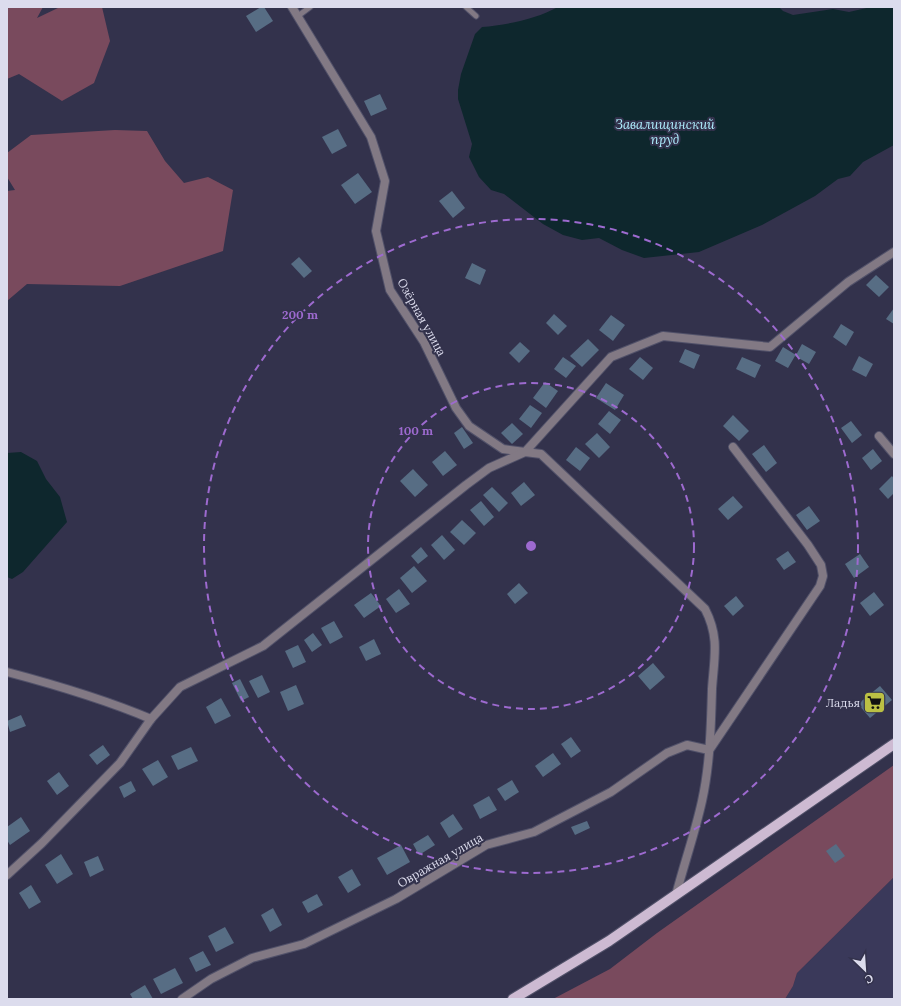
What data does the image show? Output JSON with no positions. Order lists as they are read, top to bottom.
{
  "streets": {
    "street": ["Озёрная улица", "Овражная улица"]
  },
  "crossings": [
    ["Озёрная улица", "Овражная улица"]
  ],
  "water": ["Завалищинский пруд"],
  "places": {
    "supermarket": ["Ладья"]
  },
  "north": "bottom right",
  "rings": ["200 m", "100 m"]
}
